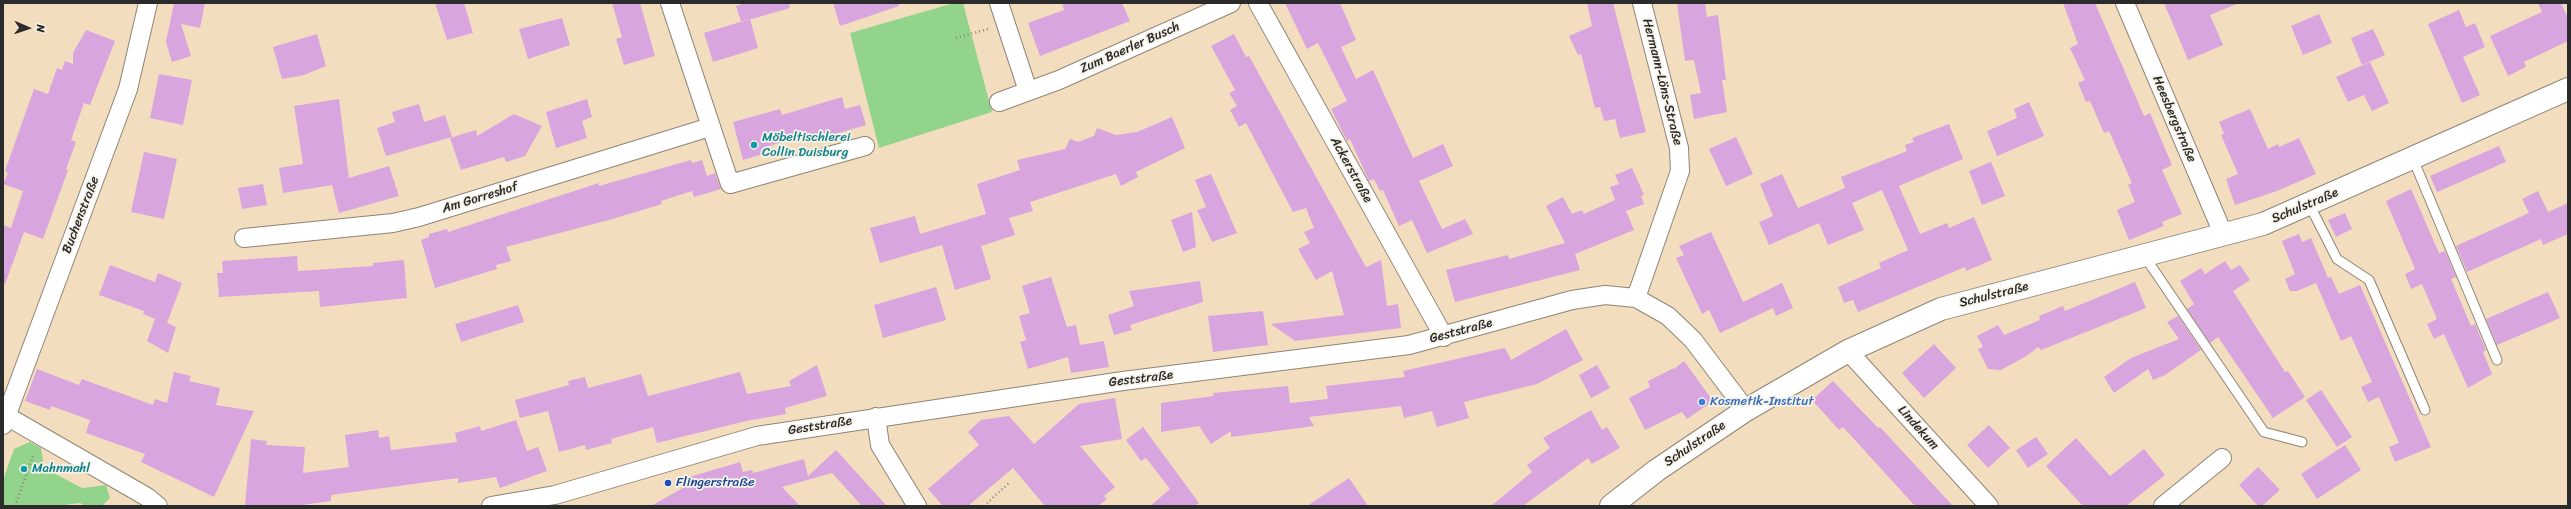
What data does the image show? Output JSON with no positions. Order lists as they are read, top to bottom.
{
  "streets": {
    "street": [
      "Zum Baerler Busch",
      "Hermann-Löns-Straße",
      "Heesbergstraße",
      "Ackerstraße",
      "Am Gorreshof",
      "Schulstraße",
      "Buchenstraße",
      "Geststraße",
      "Lindekum"
    ]
  },
  "crossings": [
    ["Hermann-Löns-Straße", "Geststraße"],
    ["Heesbergstraße", "Schulstraße"],
    ["Ackerstraße", "Geststraße"],
    ["Schulstraße", "Geststraße"],
    ["Schulstraße", "Lindekum"]
  ],
  "places": [
    "Möbeltischlerei Collin Duisburg",
    "Kosmetik-Institut",
    "Mahnmahl",
    "Flingerstraße"
  ],
  "north": "right"
}
